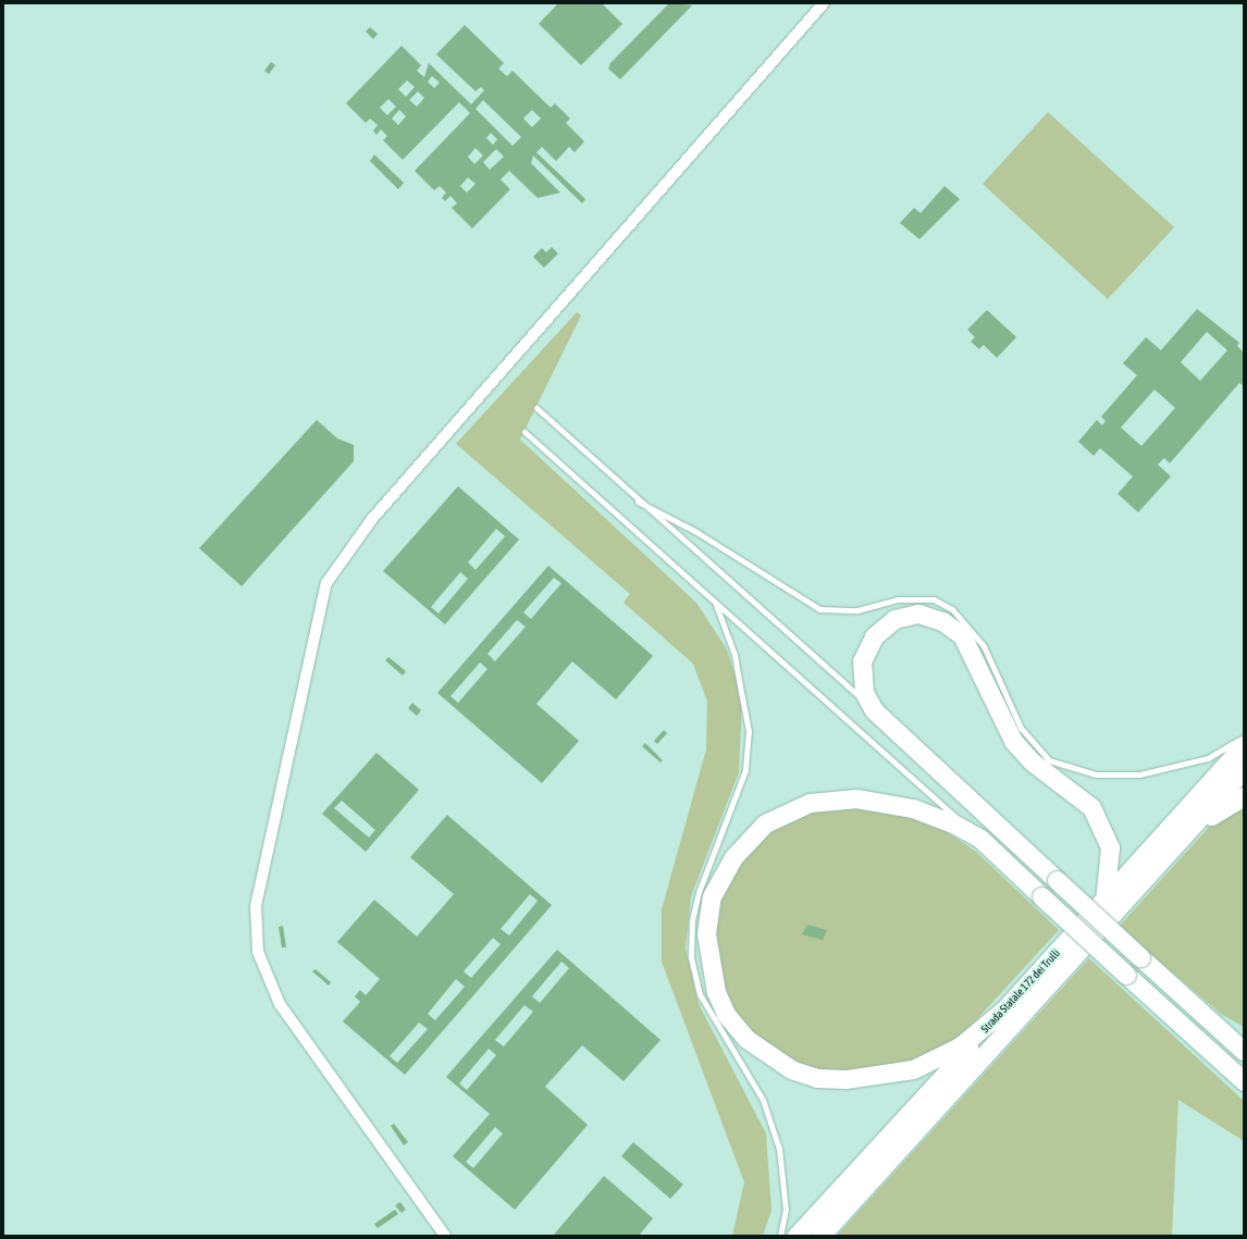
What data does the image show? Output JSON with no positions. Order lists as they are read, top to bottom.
{
  "streets": {
    "highway": ["Strada Statale 172 dei Trulli"]
  }
}
